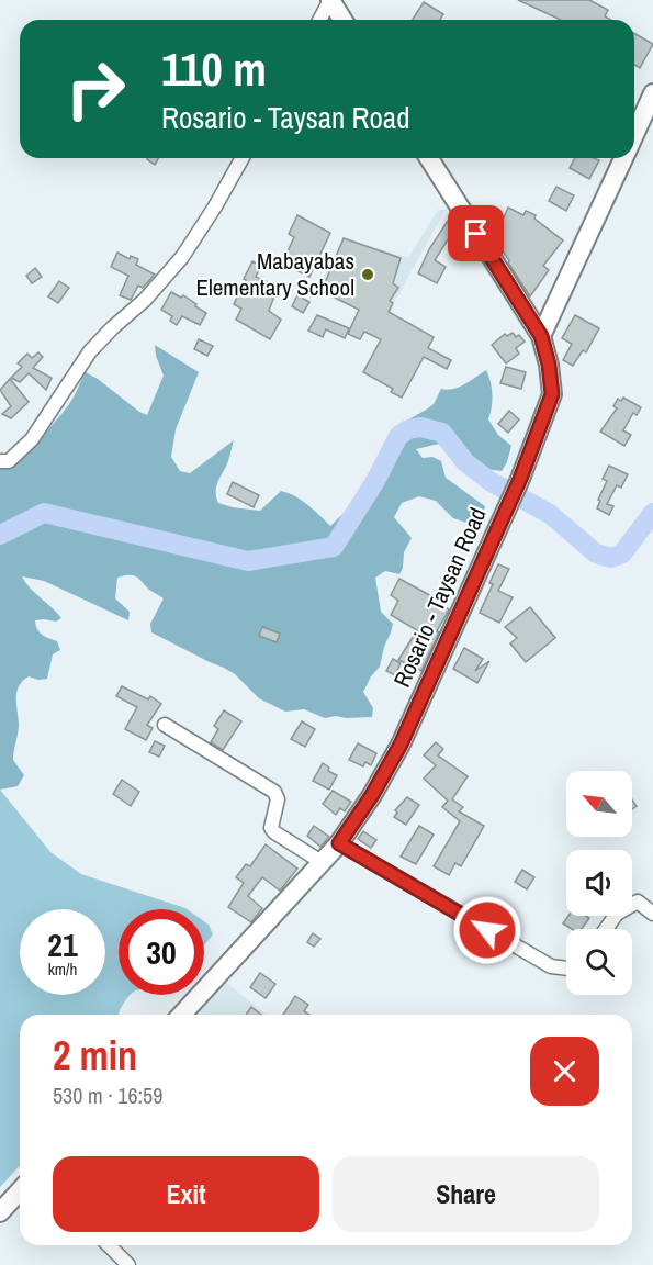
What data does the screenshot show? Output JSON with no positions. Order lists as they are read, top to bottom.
{
  "streets": {
    "main road": ["Rosario - Taysan Road"]
  },
  "places": ["Mabayabas Elementary School"],
  "north": "top left",
  "page": {
    "turn": ["110 m", "Rosario - Taysan Road"],
    "speed": "21 km/h",
    "limit": "30",
    "heading": ["2 min", "530 m · 16:59"],
    "buttons": ["Exit", "Share"]
  }
}
